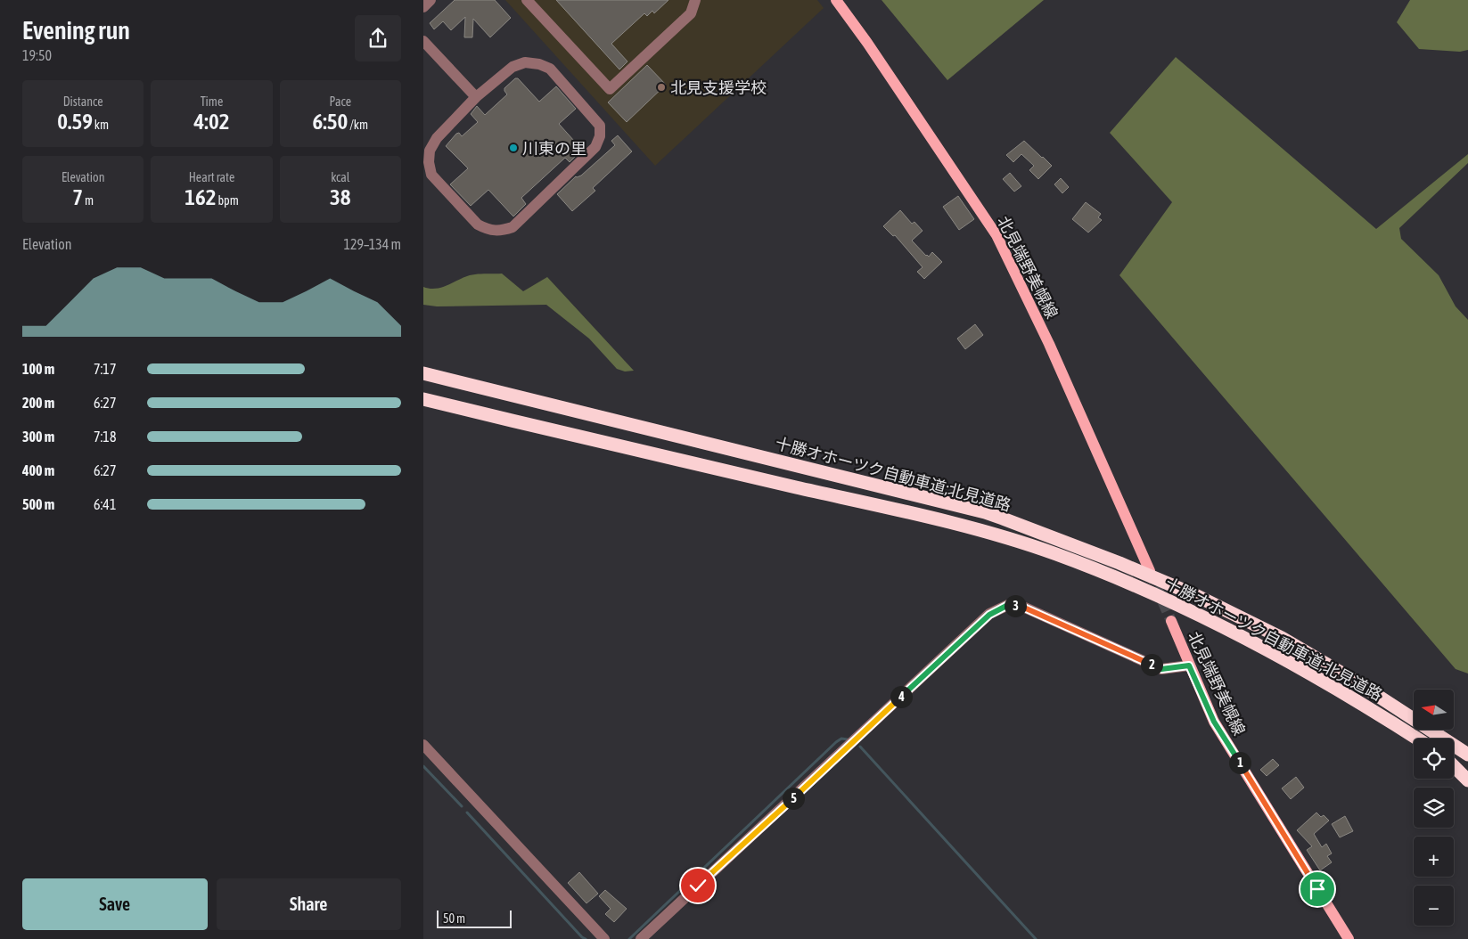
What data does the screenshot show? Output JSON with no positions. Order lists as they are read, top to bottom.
{
  "streets": {
    "highway": ["十勝オホーツク自動車道;北見道路"],
    "main road": ["北見端野美幌線"]
  },
  "places": ["北見支援学校", "川東の里"],
  "scale_bar": "50 m",
  "north": "left",
  "page": {
    "heading": ["Evening run", "19:50"],
    "stats": [
      ["Distance", "0.59 km"],
      ["Time", "4:02"],
      ["Pace", "6:50 /km"],
      ["Elevation", "7 m"],
      ["Heart rate", "162 bpm"],
      ["kcal", "38"]
    ],
    "chart": ["Elevation", "129–134 m"],
    "list": [
      {
        "name": "100 m",
        "note": "7:17"
      },
      {
        "name": "200 m",
        "note": "6:27"
      },
      {
        "name": "300 m",
        "note": "7:18"
      },
      {
        "name": "400 m",
        "note": "6:27"
      },
      {
        "name": "500 m",
        "note": "6:41"
      }
    ],
    "pins": [
      "3",
      "2",
      "4",
      "1",
      "5"
    ],
    "map_buttons": ["+", "−"],
    "buttons": ["Save", "Share"],
    "scale": "50 m"
  }
}
